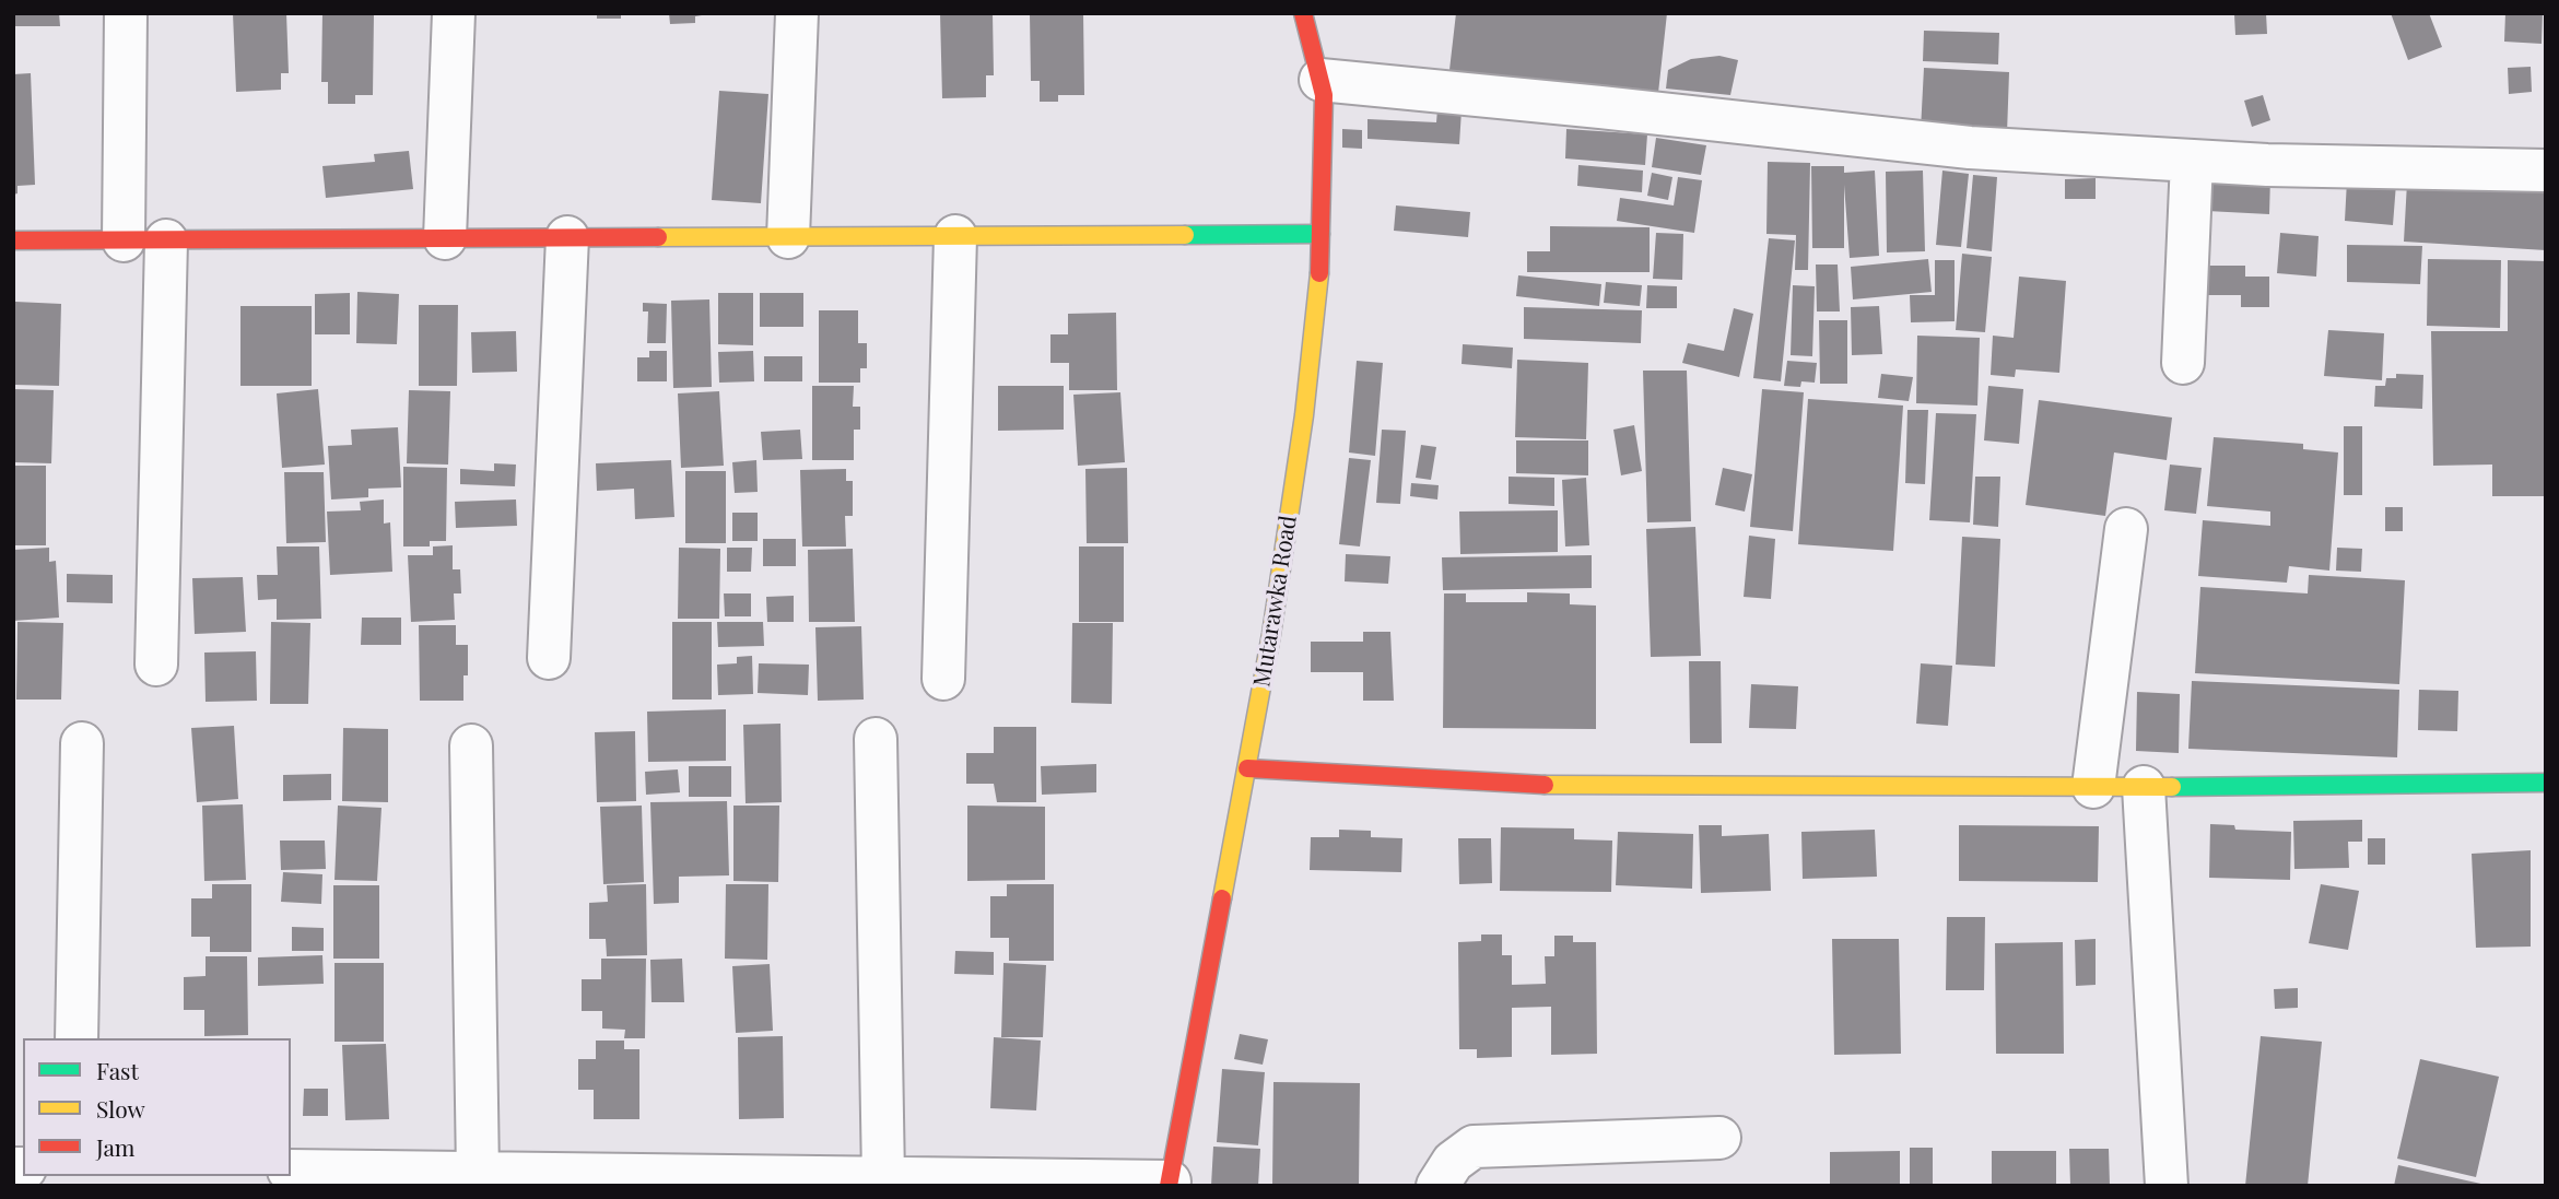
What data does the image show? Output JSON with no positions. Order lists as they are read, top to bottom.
{
  "streets": {
    "street": ["Mutarawka Road"]
  },
  "legend": ["Fast", "Slow", "Jam"]
}
